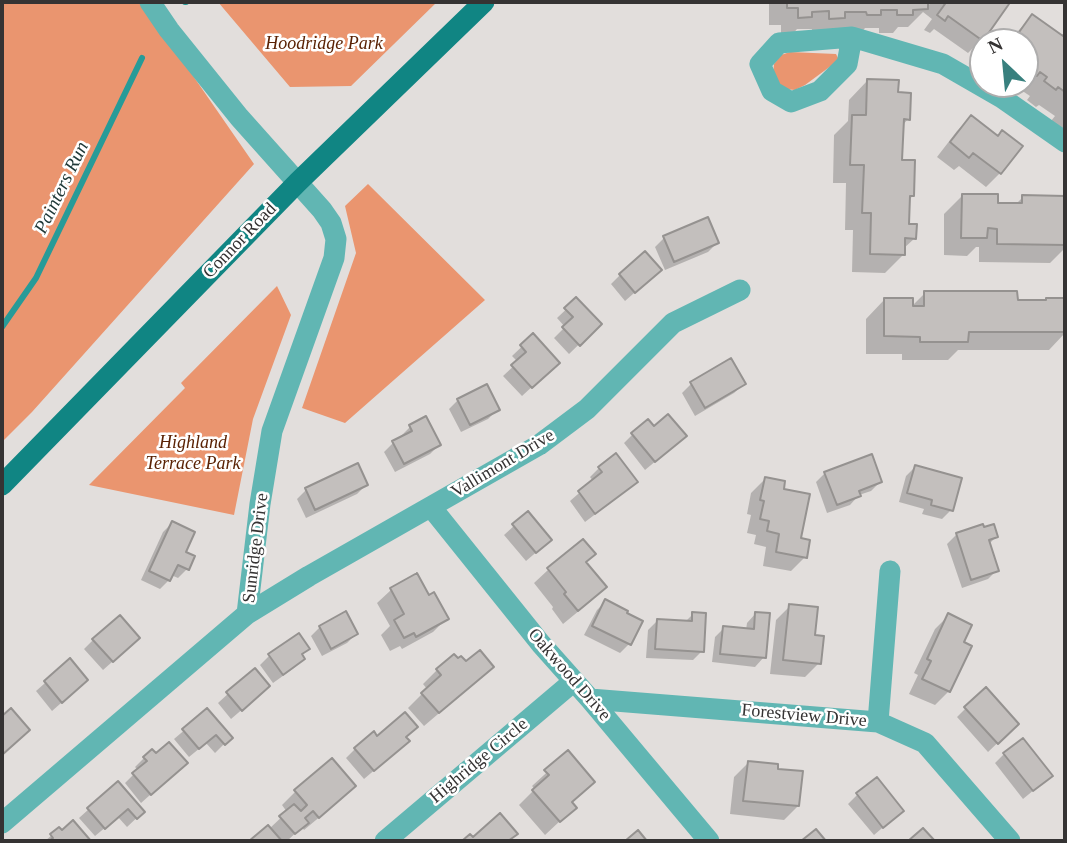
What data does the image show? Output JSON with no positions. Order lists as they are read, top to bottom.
{
  "streets": {
    "main road": ["Connor Road"],
    "street": [
      "Vallimont Drive",
      "Sunridge Drive",
      "Oakwood Drive",
      "Forestview Drive",
      "Highridge Circle"
    ]
  },
  "crossings": [
    ["Connor Road", "Sunridge Drive"],
    ["Vallimont Drive", "Sunridge Drive"],
    ["Vallimont Drive", "Oakwood Drive"],
    ["Oakwood Drive", "Forestview Drive"],
    ["Oakwood Drive", "Highridge Circle"]
  ],
  "water": ["Painters Run"],
  "parks": ["Hoodridge Park", "Highland Terrace Park"],
  "north": "top left"
}
